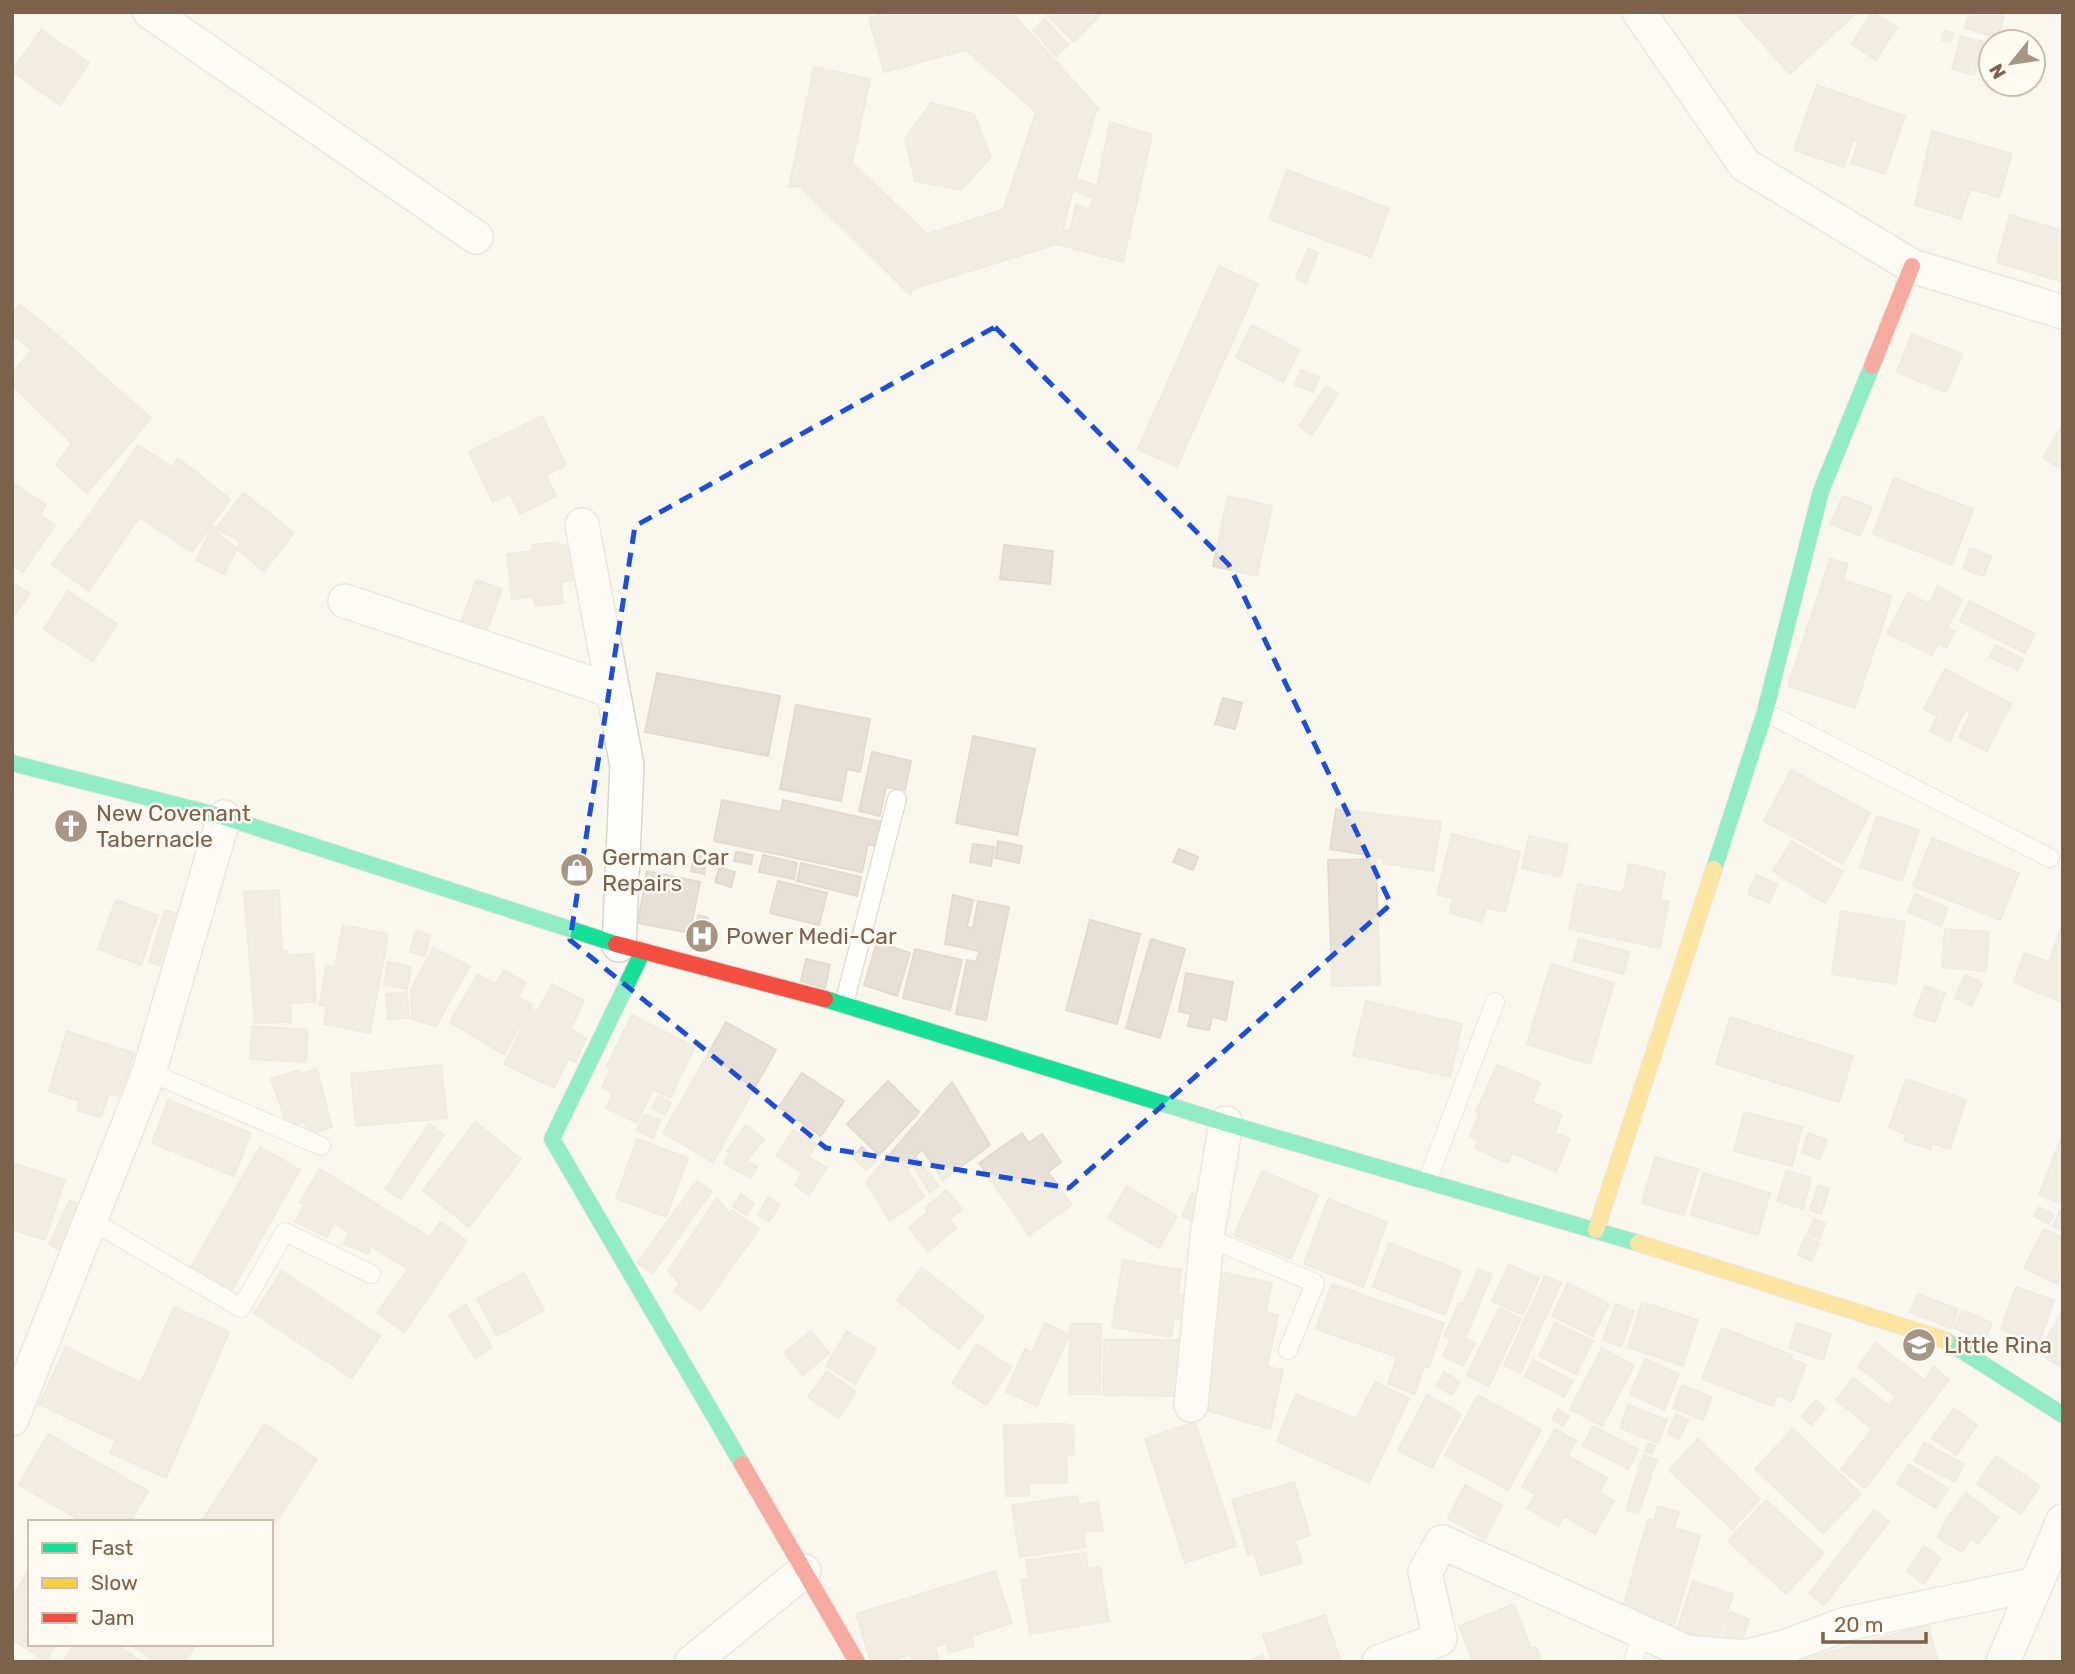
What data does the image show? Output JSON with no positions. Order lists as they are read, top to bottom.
{
  "places": {
    "church": ["New Covenant Tabernacle"],
    "shop": ["German Car Repairs"],
    "hospital": ["Power Medi-Car"],
    "school or university": ["Little Rina"]
  },
  "legend": ["Fast", "Slow", "Jam"],
  "scale_bar": "20 m",
  "north": "bottom left"
}
